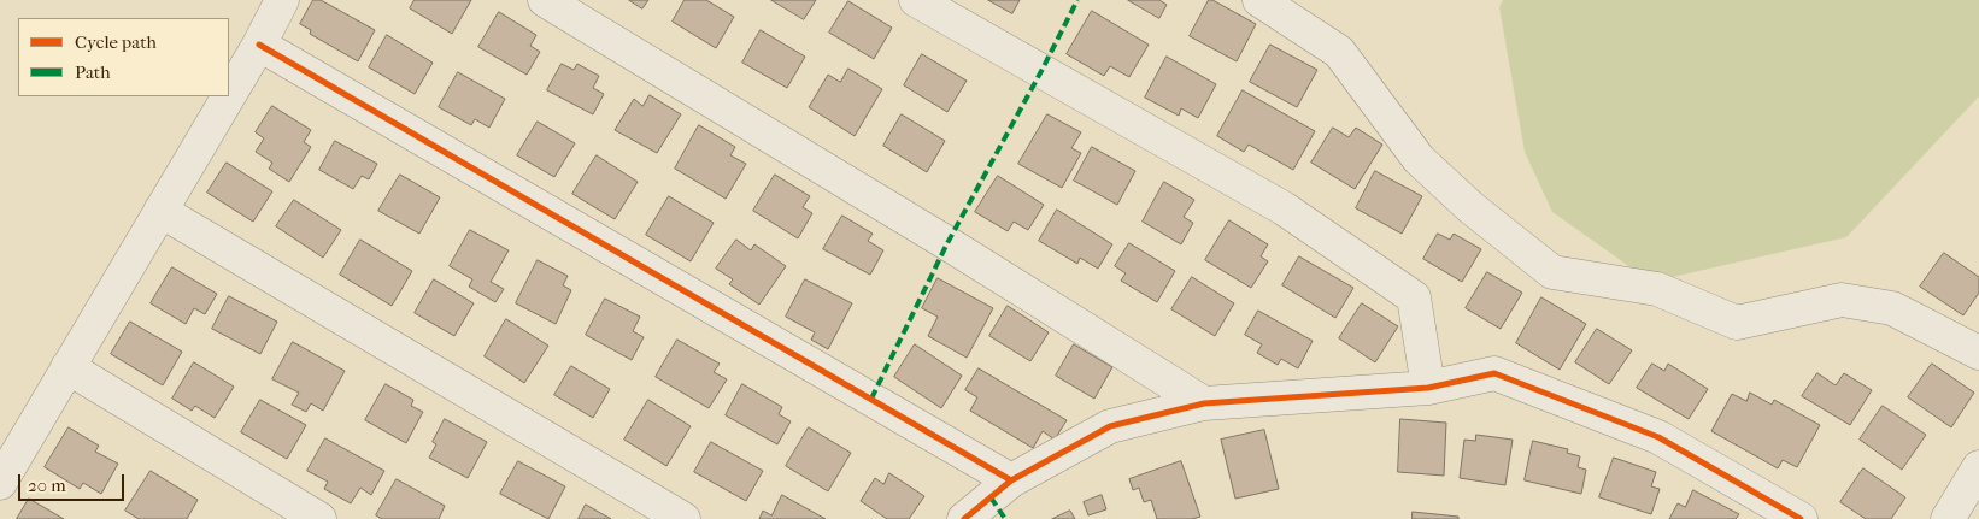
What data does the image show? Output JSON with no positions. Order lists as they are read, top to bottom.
{
  "legend": ["Cycle path", "Path"],
  "scale_bar": "20 m"
}
